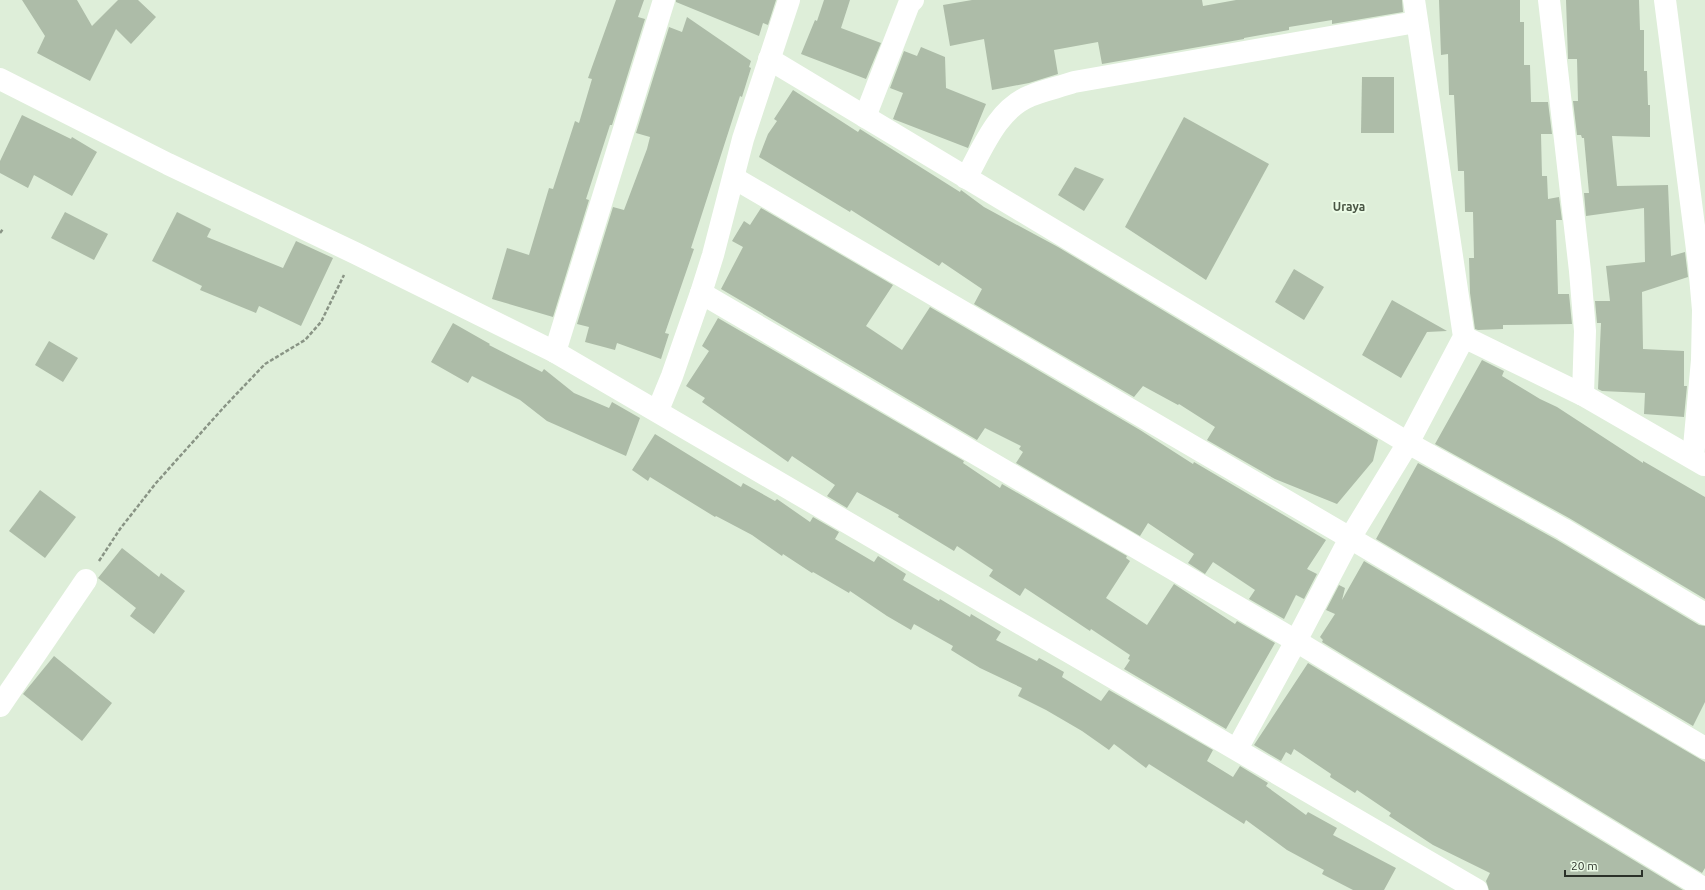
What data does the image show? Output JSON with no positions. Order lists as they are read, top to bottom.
{
  "districts": ["Uraya"],
  "scale_bar": "20 m"
}
